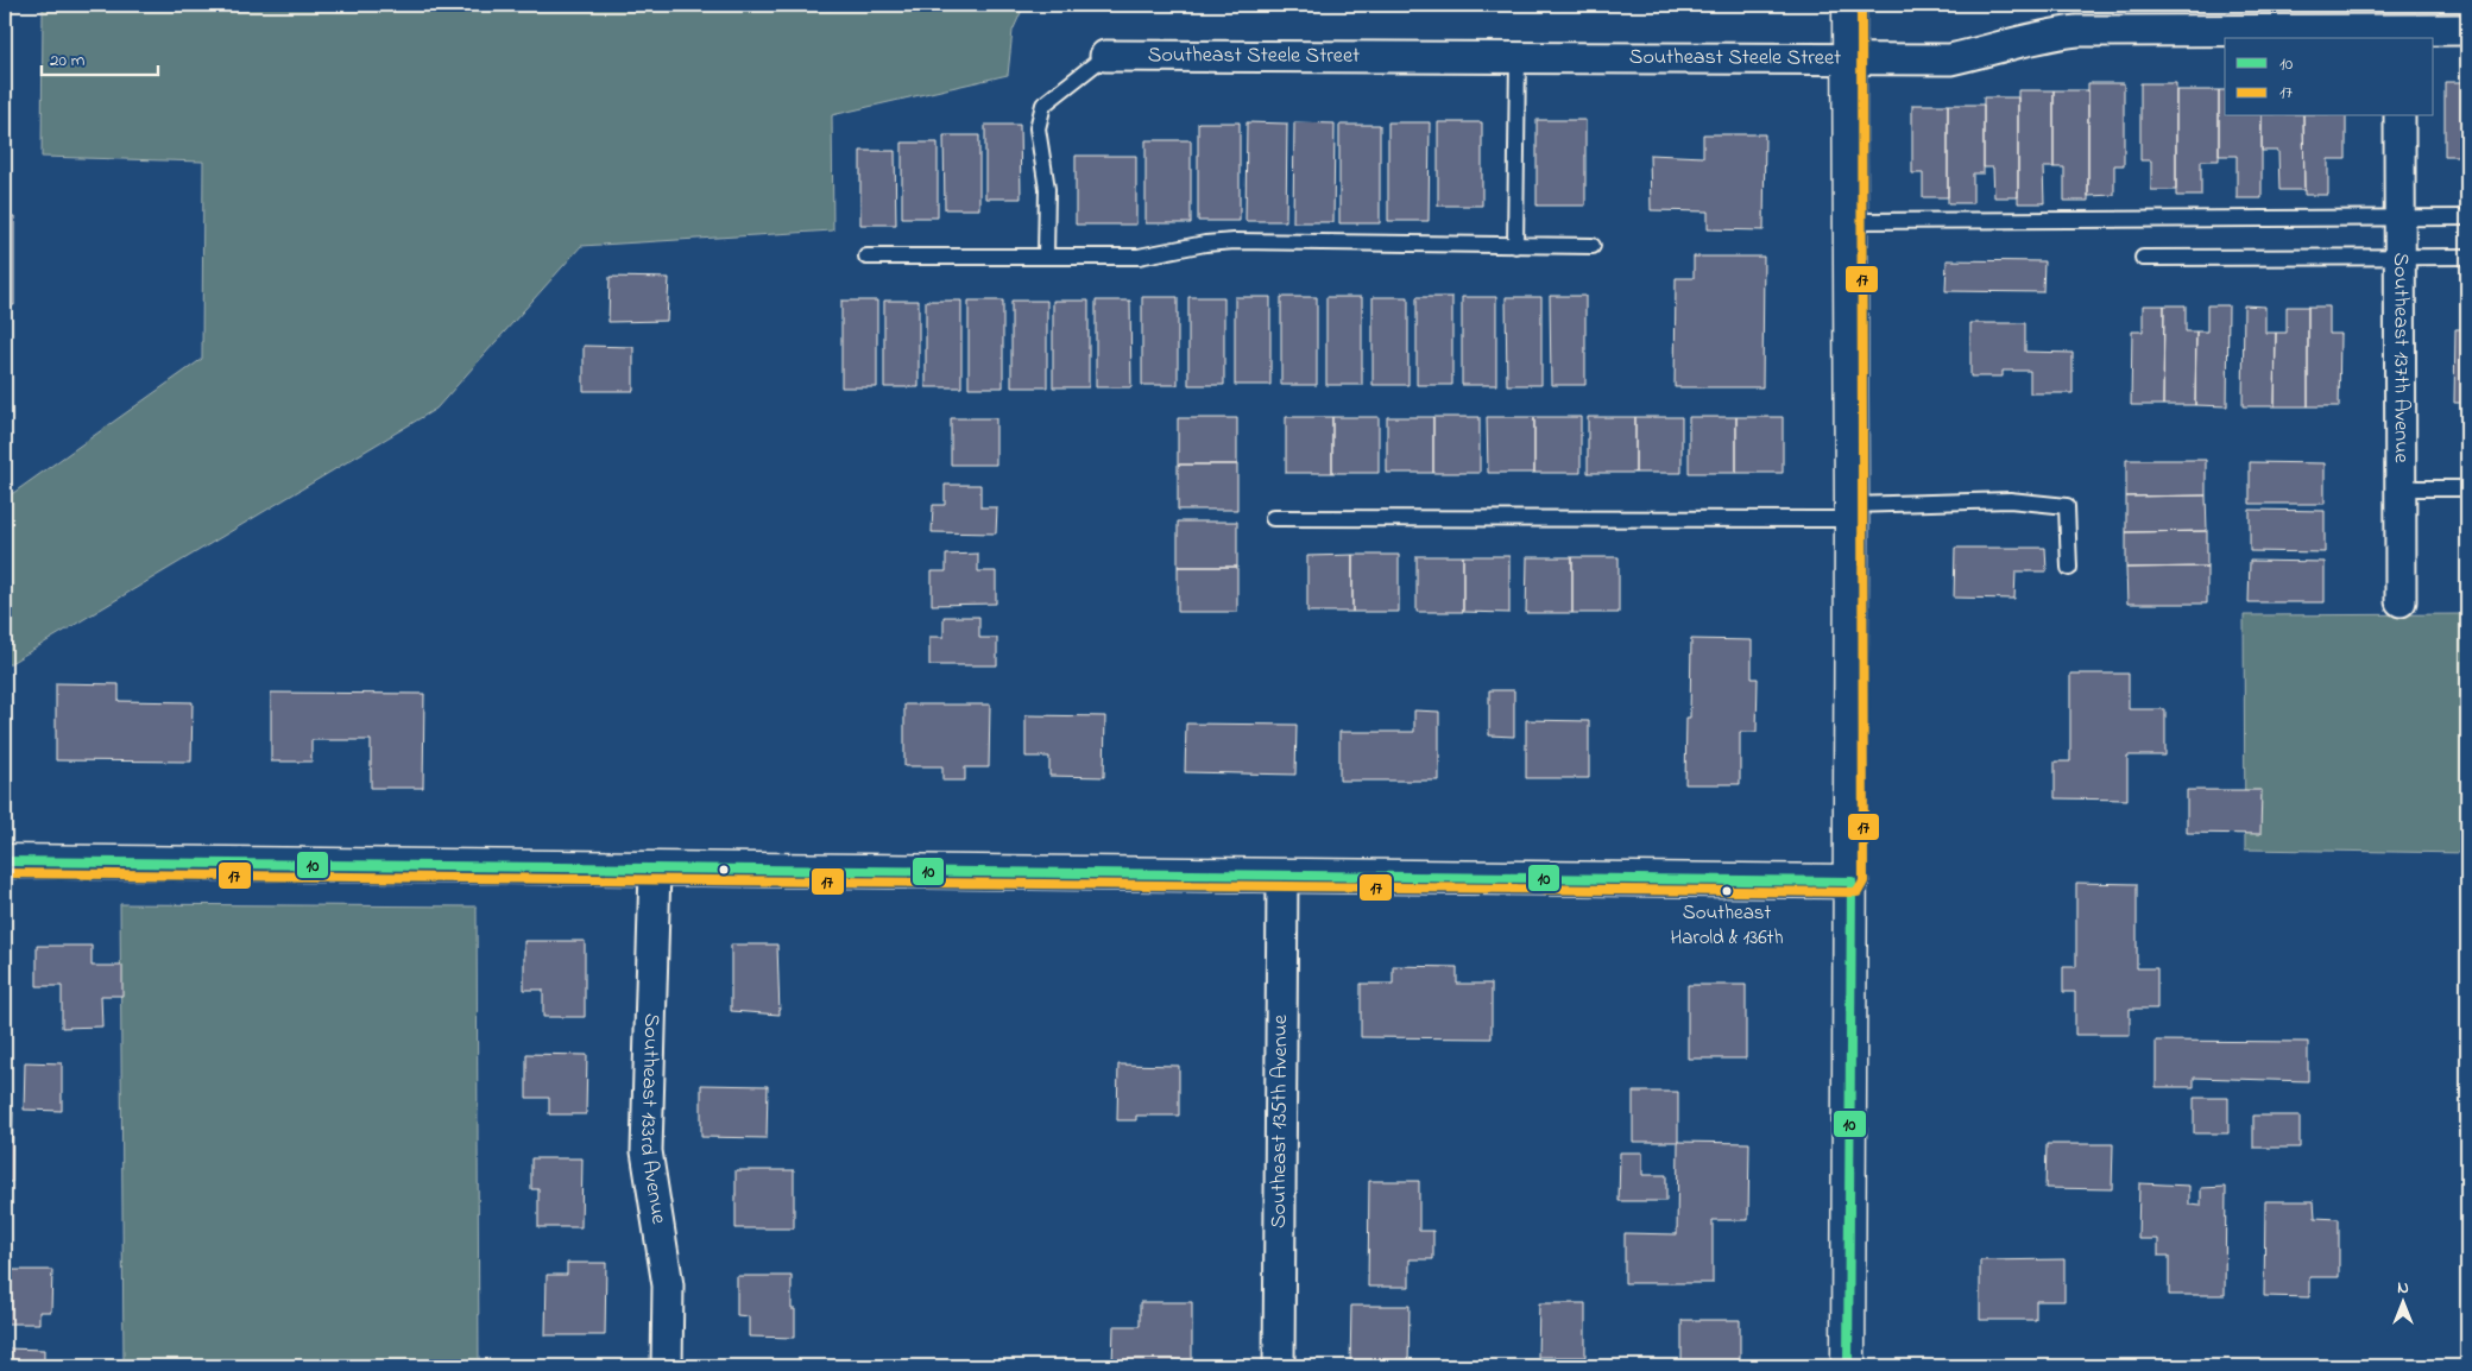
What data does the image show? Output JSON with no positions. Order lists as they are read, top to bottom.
{
  "streets": {
    "street": [
      "Southeast Steele Street",
      "Southeast 137th Avenue",
      "Southeast 133rd Avenue",
      "Southeast 135th Avenue"
    ]
  },
  "places": ["Southeast Harold & 136th"],
  "lines": ["transit line 17", "transit line 10"],
  "legend": ["10", "17"],
  "scale_bar": "20 m",
  "north": "top"
}
